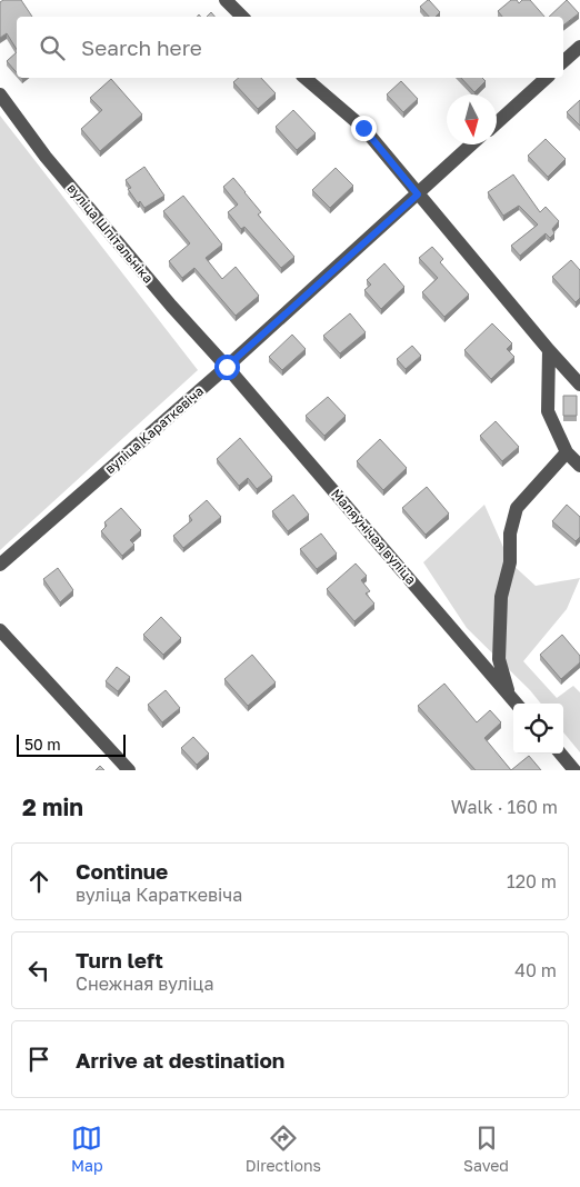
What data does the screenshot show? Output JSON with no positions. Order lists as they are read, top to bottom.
{
  "streets": {
    "street": ["вуліца Шпітальніка", "вуліца Караткевіча", "Маляўнічая вуліца"]
  },
  "crossings": [
    ["вуліца Шпітальніка", "вуліца Караткевіча"],
    ["вуліца Шпітальніка", "Маляўнічая вуліца"],
    ["вуліца Караткевіча", "Маляўнічая вуліца"]
  ],
  "scale_bar": "50 m",
  "north": "bottom",
  "page": {
    "search": "Search here",
    "scale": "50 m",
    "heading": ["2 min", "Walk · 160 m"],
    "list": [
      ["Continue", "вуліца Караткевіча", "120 m"],
      ["Turn left", "Снежная вуліца", "40 m"],
      "Arrive at destination"
    ],
    "nav": ["Map", "Directions", "Saved"]
  }
}
